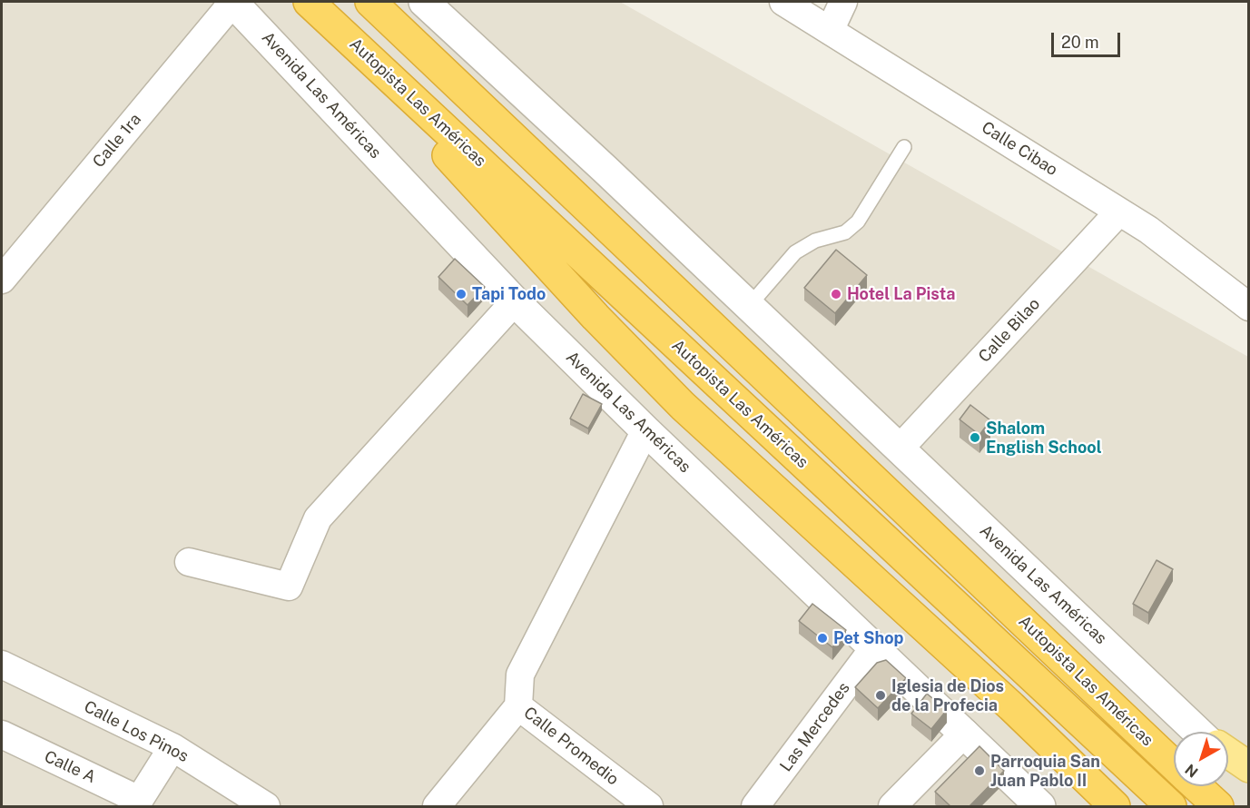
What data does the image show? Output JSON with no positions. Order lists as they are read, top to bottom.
{
  "streets": {
    "highway": ["Autopista Las Américas"],
    "street": [
      "Avenida Las Américas",
      "Calle 1ra",
      "Calle Cibao",
      "Calle Bilao",
      "Las Mercedes",
      "Calle Los Pinos",
      "Calle Promedio",
      "Calle A"
    ]
  },
  "crossings": [
    ["Avenida Las Américas", "Calle 1ra"],
    ["Avenida Las Américas", "Calle Bilao"],
    ["Avenida Las Américas", "Las Mercedes"],
    ["Calle Cibao", "Calle Bilao"]
  ],
  "places": [
    "Tapi Todo",
    "Hotel La Pista",
    "Shalom English School",
    "Pet Shop",
    "Iglesia de Dios de la Profecia",
    "Parroquia San Juan Pablo II"
  ],
  "scale_bar": "20 m",
  "north": "bottom left"
}
